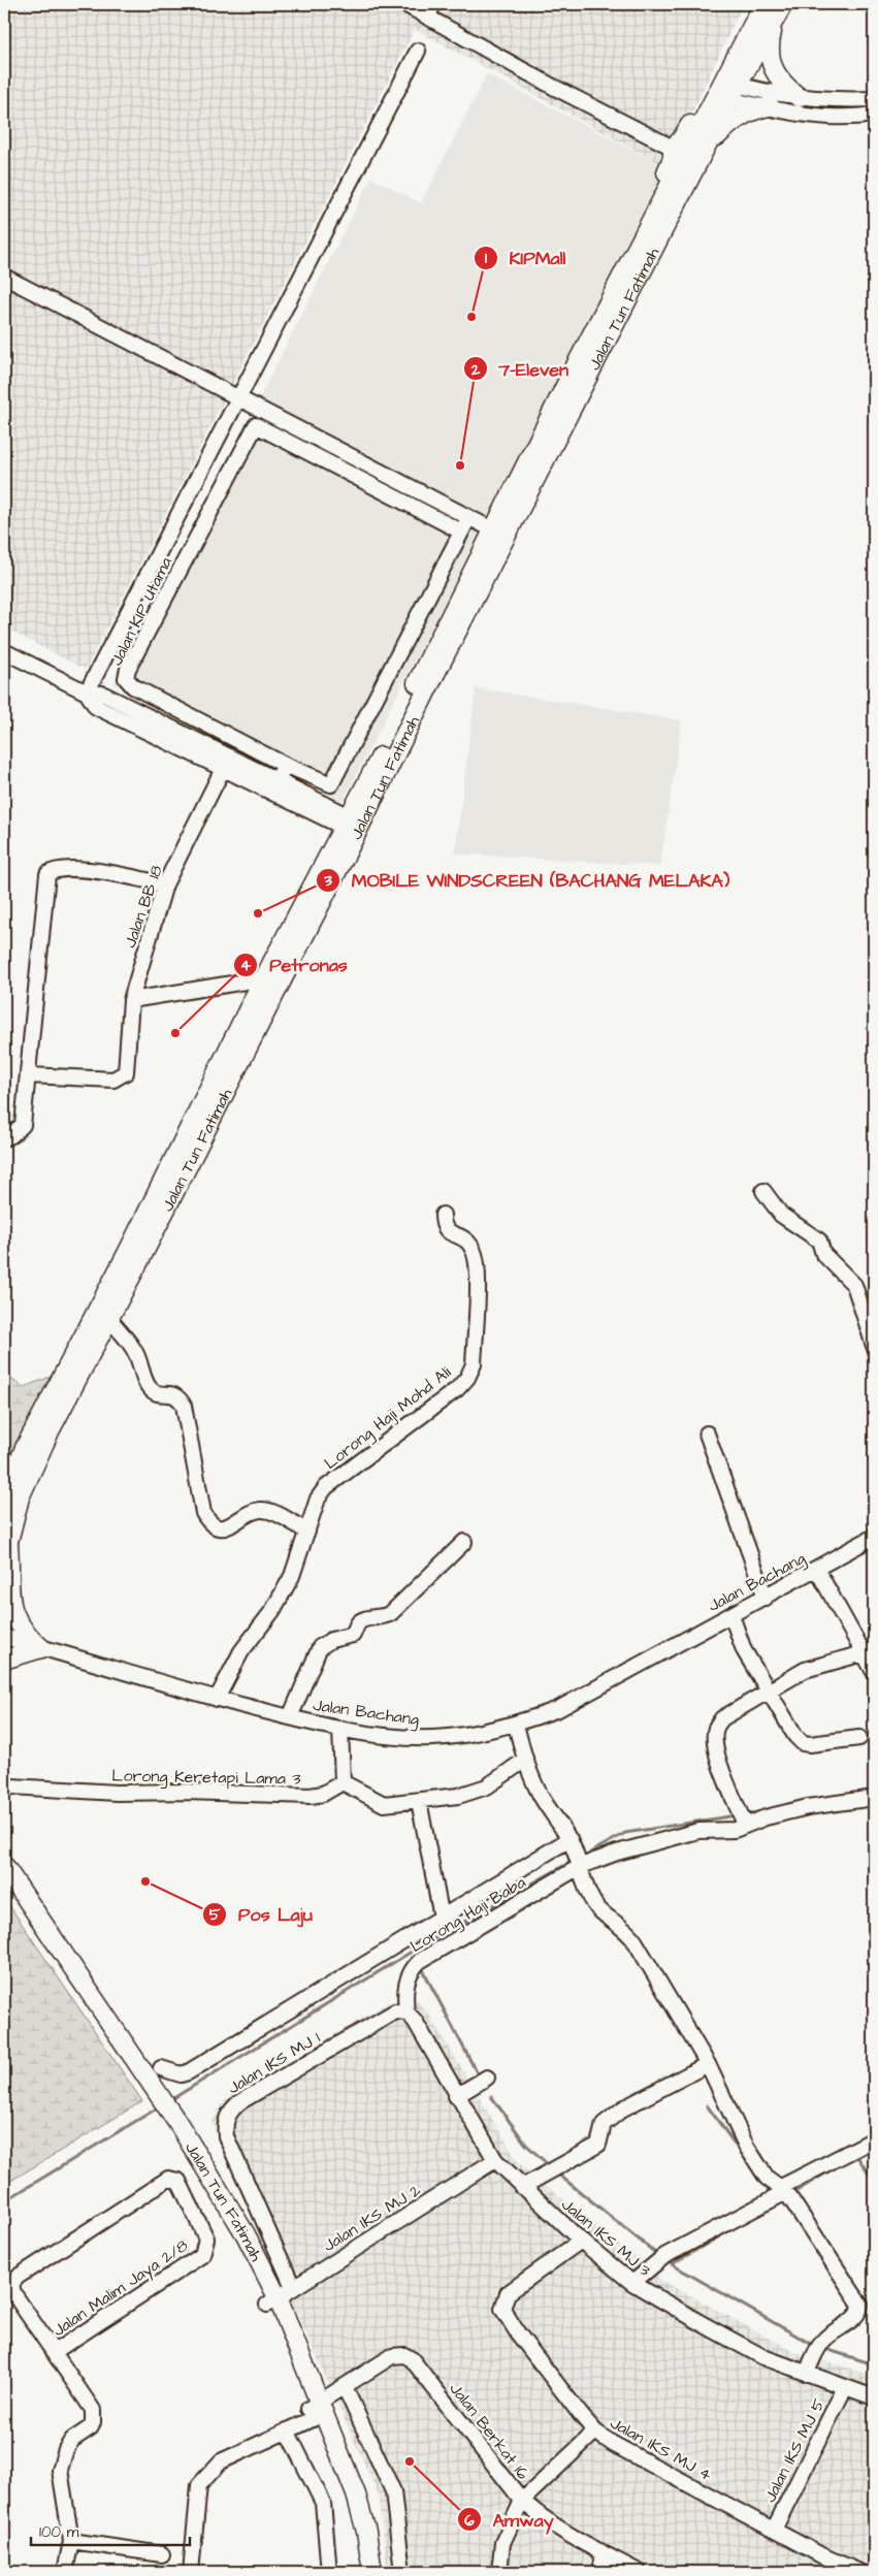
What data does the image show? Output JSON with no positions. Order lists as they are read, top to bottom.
{
  "streets": {
    "main road": ["Jalan Tun Fatimah"],
    "street": [
      "Jalan KIP Utama",
      "Jalan BB 18",
      "Lorong Haji Mohd Ali",
      "Jalan Bachang",
      "Lorong Keretapi Lama 3",
      "Lorong Haji Baba",
      "Jalan IKS MJ 1",
      "Jalan IKS MJ 2",
      "Jalan IKS MJ 3",
      "Jalan Malim Jaya 2/8",
      "Jalan Berkat 16",
      "Jalan IKS MJ 4",
      "Jalan IKS MJ 5"
    ]
  },
  "crossings": [
    ["Jalan Tun Fatimah", "Jalan IKS MJ 2"],
    ["Jalan Tun Fatimah", "Jalan Berkat 16"],
    ["Lorong Haji Mohd Ali", "Jalan Bachang"],
    ["Lorong Haji Baba", "Jalan IKS MJ 1"],
    ["Lorong Haji Baba", "Jalan IKS MJ 3"],
    ["Jalan IKS MJ 1", "Jalan IKS MJ 2"],
    ["Jalan IKS MJ 1", "Jalan IKS MJ 3"],
    ["Jalan IKS MJ 2", "Jalan IKS MJ 3"],
    ["Jalan IKS MJ 3", "Jalan IKS MJ 4"],
    ["Jalan IKS MJ 3", "Jalan IKS MJ 5"],
    ["Jalan IKS MJ 4", "Jalan IKS MJ 5"]
  ],
  "places": [
    "KIPMall",
    "7-Eleven",
    "MOBILE WINDSCREEN (BACHANG MELAKA)",
    "Petronas",
    "Pos Laju",
    "Amway"
  ],
  "scale_bar": "100 m"
}
